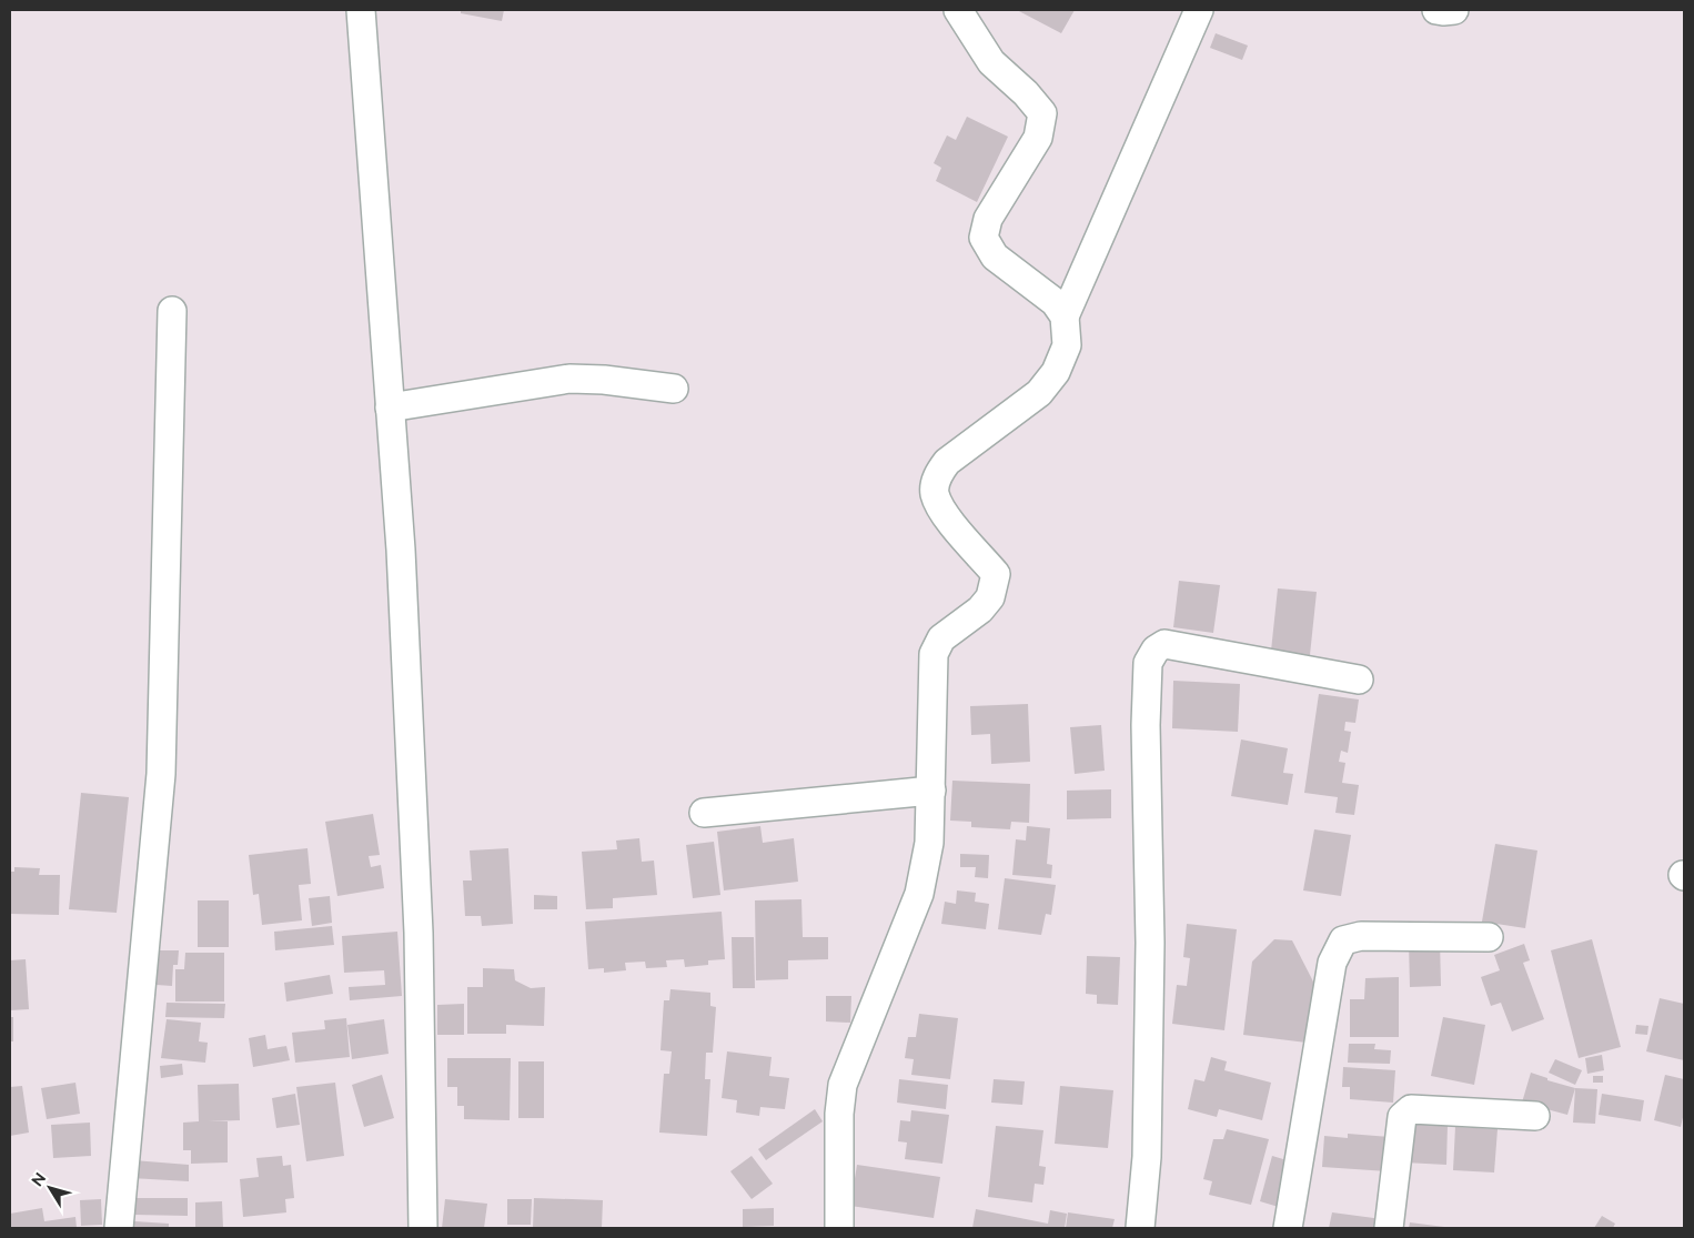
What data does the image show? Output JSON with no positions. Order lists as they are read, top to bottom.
{
  "north": "top left"
}
